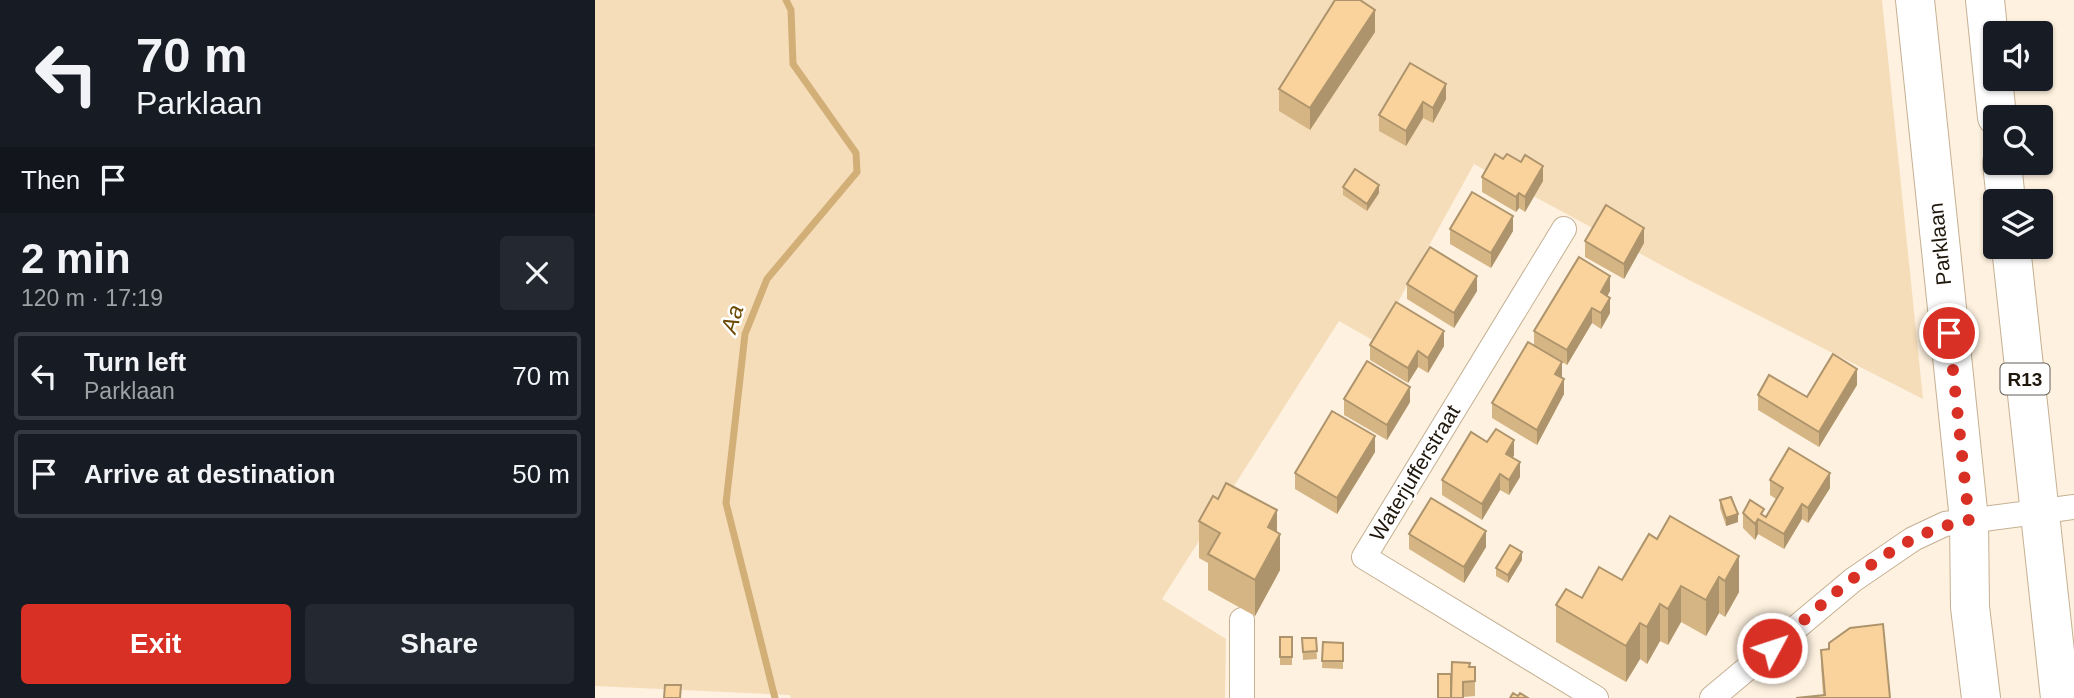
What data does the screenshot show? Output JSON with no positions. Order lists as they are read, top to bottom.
{
  "streets": {
    "main road": ["Parklaan", "R13"],
    "street": ["Waterjufferstraat"]
  },
  "water": ["Aa"],
  "page": {
    "turn": ["70 m", "Parklaan"],
    "then": "Then",
    "heading": ["2 min", "120 m · 17:19"],
    "list": [
      {
        "name": "Turn left",
        "note": "Parklaan",
        "value": "70 m"
      },
      {
        "name": "Arrive at destination",
        "value": "50 m"
      }
    ],
    "buttons": ["Exit", "Share"]
  }
}
